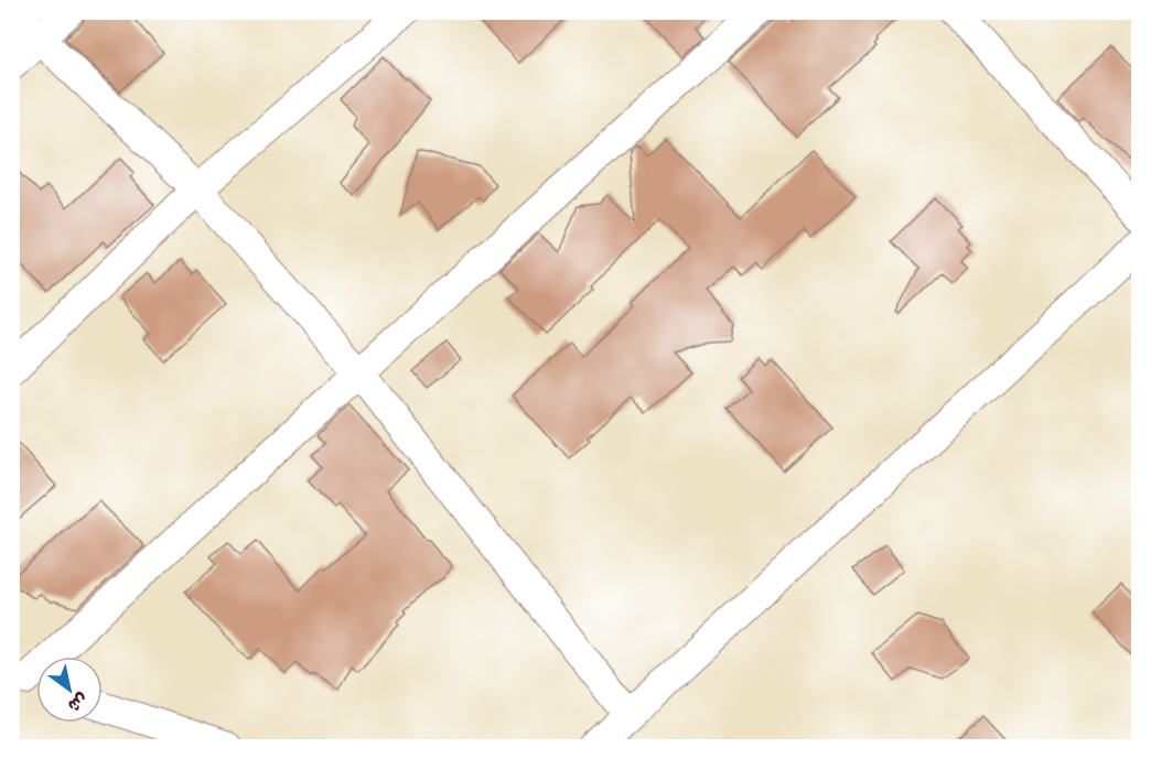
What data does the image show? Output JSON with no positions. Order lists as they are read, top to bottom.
{
  "north": "bottom right"
}
